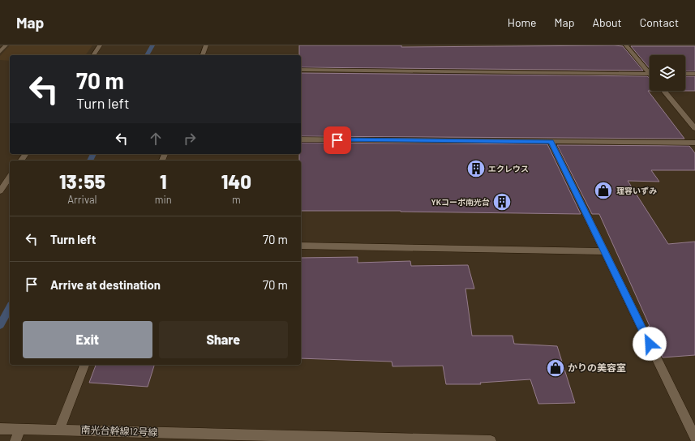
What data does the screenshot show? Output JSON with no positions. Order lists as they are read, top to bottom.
{
  "streets": {
    "street": ["南光台幹線12号線"]
  },
  "places": {
    "building": ["エクレウス", "YKコーポ南光台"],
    "shop": ["理容いずみ", "かりの美容室"]
  },
  "page": {
    "header": "Map",
    "nav": [
      "Home",
      "Map",
      "About",
      "Contact"
    ],
    "turn": ["70 m", "Turn left"],
    "eta": [
      "13:55",
      "Arrival",
      "1",
      "min",
      "140",
      "m"
    ],
    "list": [
      {
        "name": "Turn left",
        "value": "70 m"
      },
      {
        "name": "Arrive at destination",
        "value": "70 m"
      }
    ],
    "buttons": ["Exit", "Share"]
  }
}
